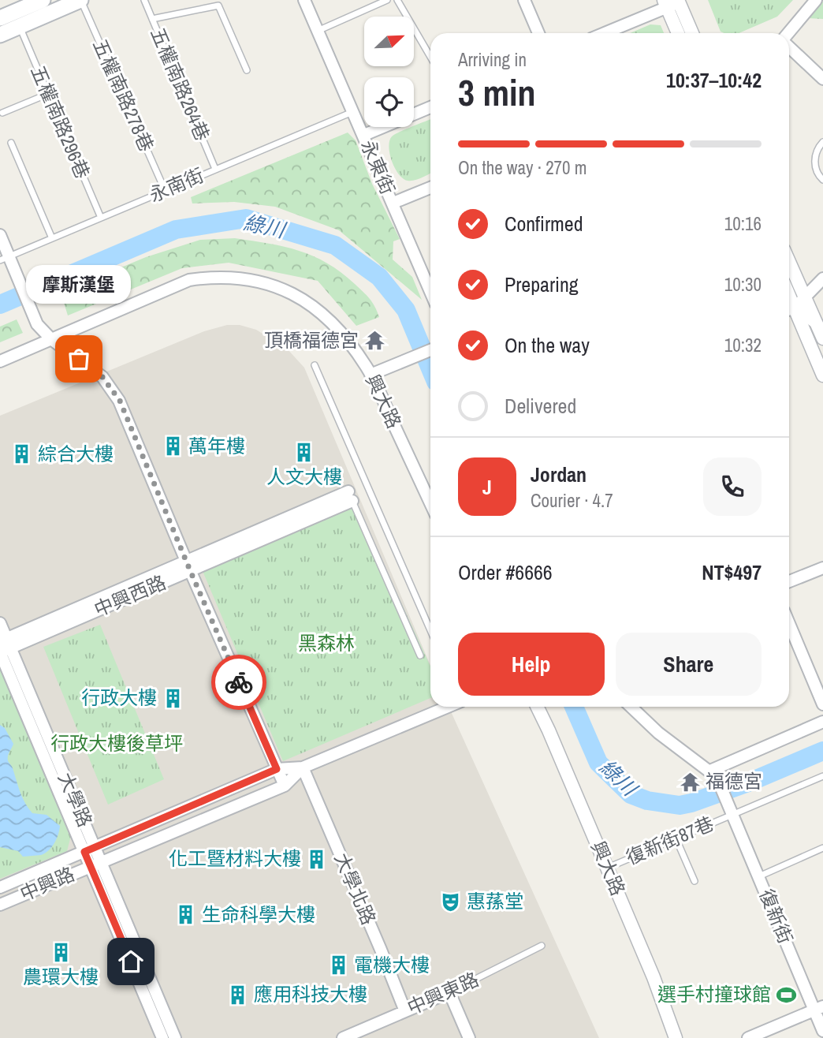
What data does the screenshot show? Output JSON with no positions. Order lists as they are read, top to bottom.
{
  "streets": {
    "street": [
      "永東街",
      "興大路",
      "中興西路",
      "大學路",
      "中興路",
      "大學北路",
      "復新街",
      "中興東路"
    ],
    "lane": [
      "五權南路264巷",
      "五權南路278巷",
      "五權南路296巷",
      "永南街",
      "復新街87巷"
    ]
  },
  "crossings": [
    ["五權南路264巷", "永南街"],
    ["五權南路278巷", "永南街"],
    ["五權南路296巷", "永南街"],
    ["永東街", "永南街"],
    ["興大路", "復新街87巷"],
    ["中興西路", "大學路"],
    ["大學路", "中興路"],
    ["復新街87巷", "復新街"],
    ["中興路", "大學北路"],
    ["大學北路", "中興東路"]
  ],
  "water": ["綠川"],
  "parks": ["黑森林", "行政大樓後草坪"],
  "places": {
    "temple": ["頂橋福德宮", "福德宮"],
    "other": ["摩斯漢堡"],
    "building": [
      "萬年樓",
      "人文大樓",
      "綜合大樓",
      "行政大樓",
      "化工暨材料大樓",
      "生命科學大樓",
      "農環大樓",
      "電機大樓",
      "應用科技大樓"
    ],
    "theatre": ["惠蓀堂"],
    "sports": ["選手村撞球館"]
  },
  "north": "top right",
  "page": {
    "heading": ["3 min", "Arriving in", "10:37–10:42"],
    "panel": [
      "Jordan",
      "Courier · 4.7",
      "Order #6666",
      "NT$497"
    ],
    "bar": "On the way · 270 m",
    "list": [
      ["Confirmed", "10:16"],
      ["Preparing", "10:30"],
      ["On the way", "10:32"],
      "Delivered"
    ],
    "bubble": "摩斯漢堡",
    "round": "J",
    "buttons": ["Help", "Share"]
  }
}
